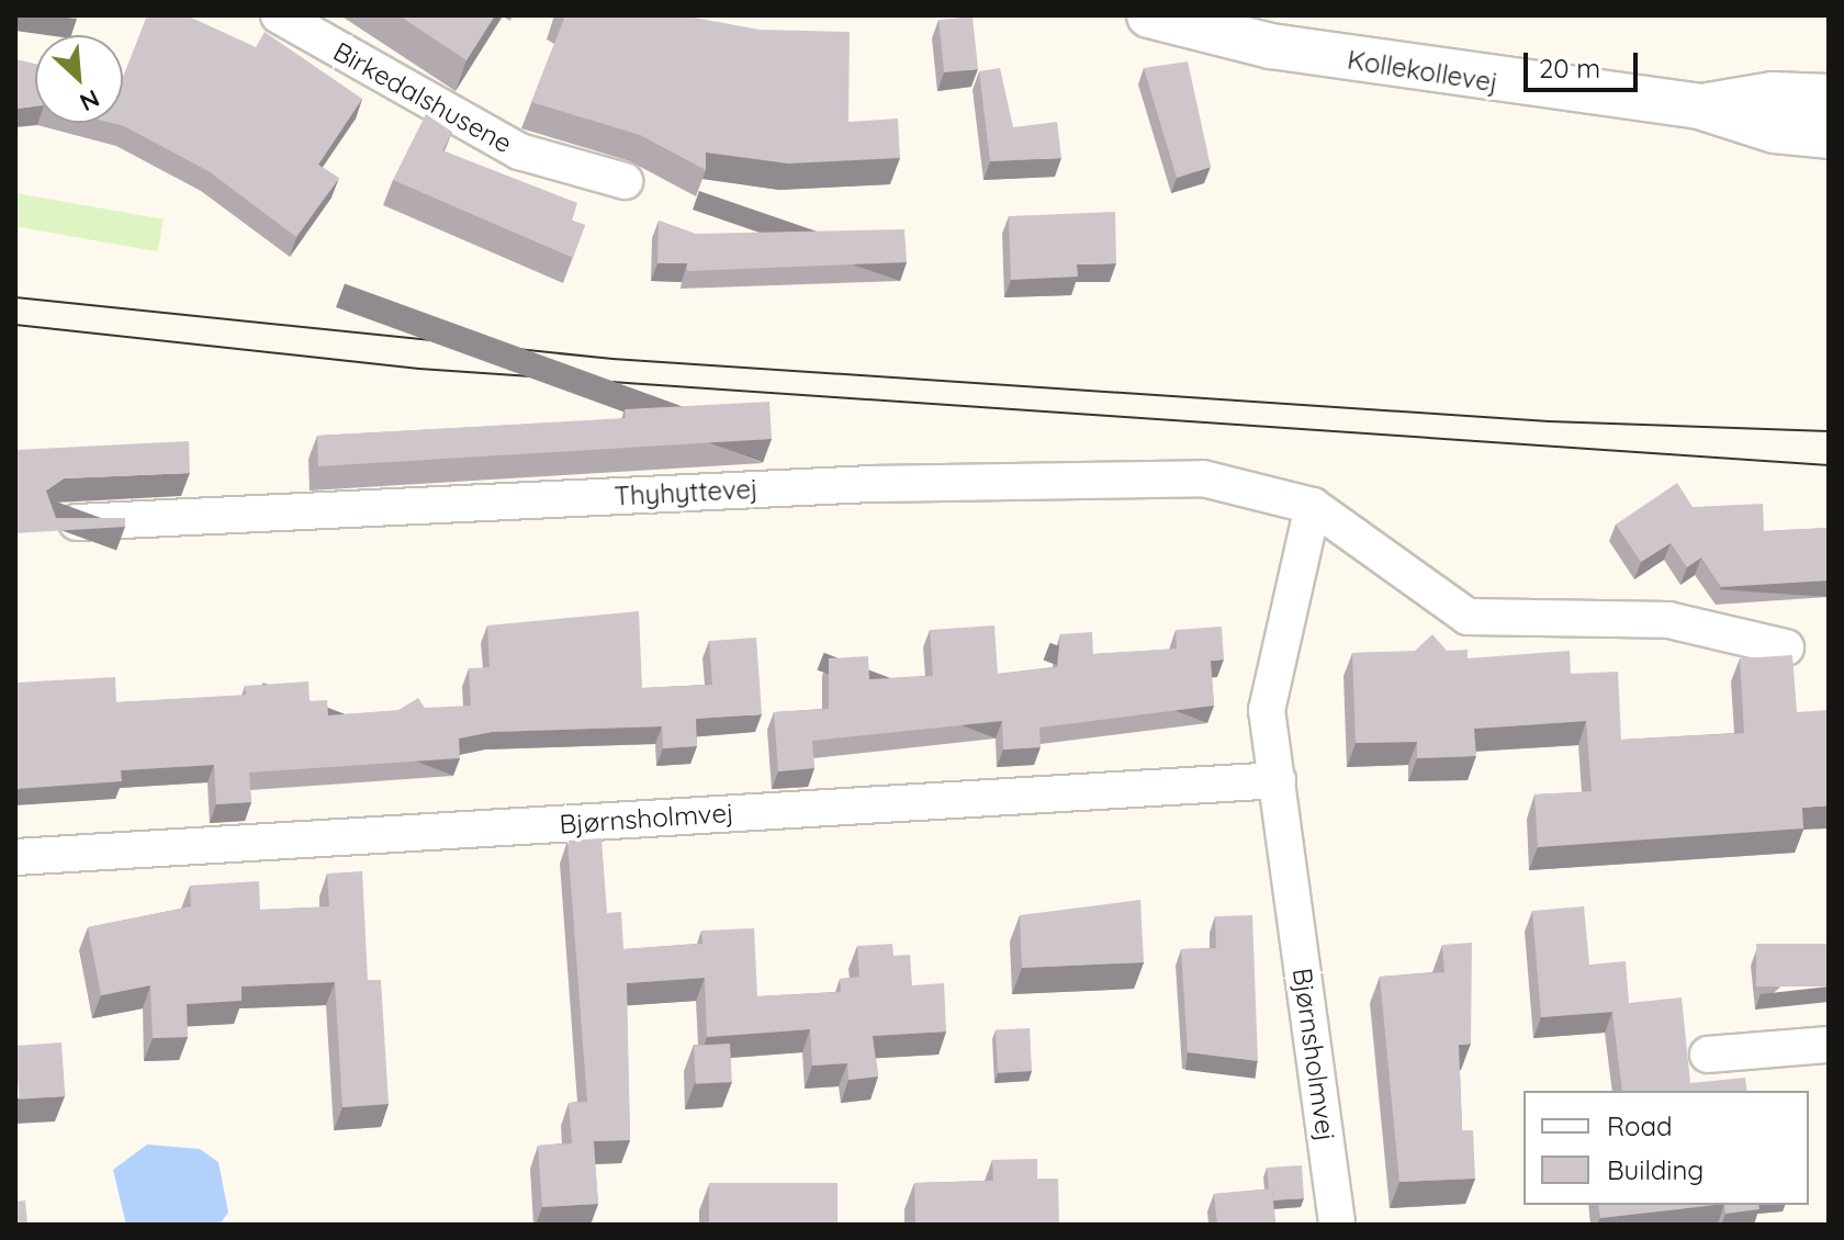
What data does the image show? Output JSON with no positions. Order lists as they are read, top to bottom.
{
  "streets": {
    "street": [
      "Kollekollevej",
      "Birkedalshusene",
      "Thyhyttevej",
      "Bjørnsholmvej"
    ]
  },
  "crossings": [
    ["Thyhyttevej", "Bjørnsholmvej"]
  ],
  "legend": ["Road", "Building"],
  "scale_bar": "20 m",
  "north": "bottom right"
}
